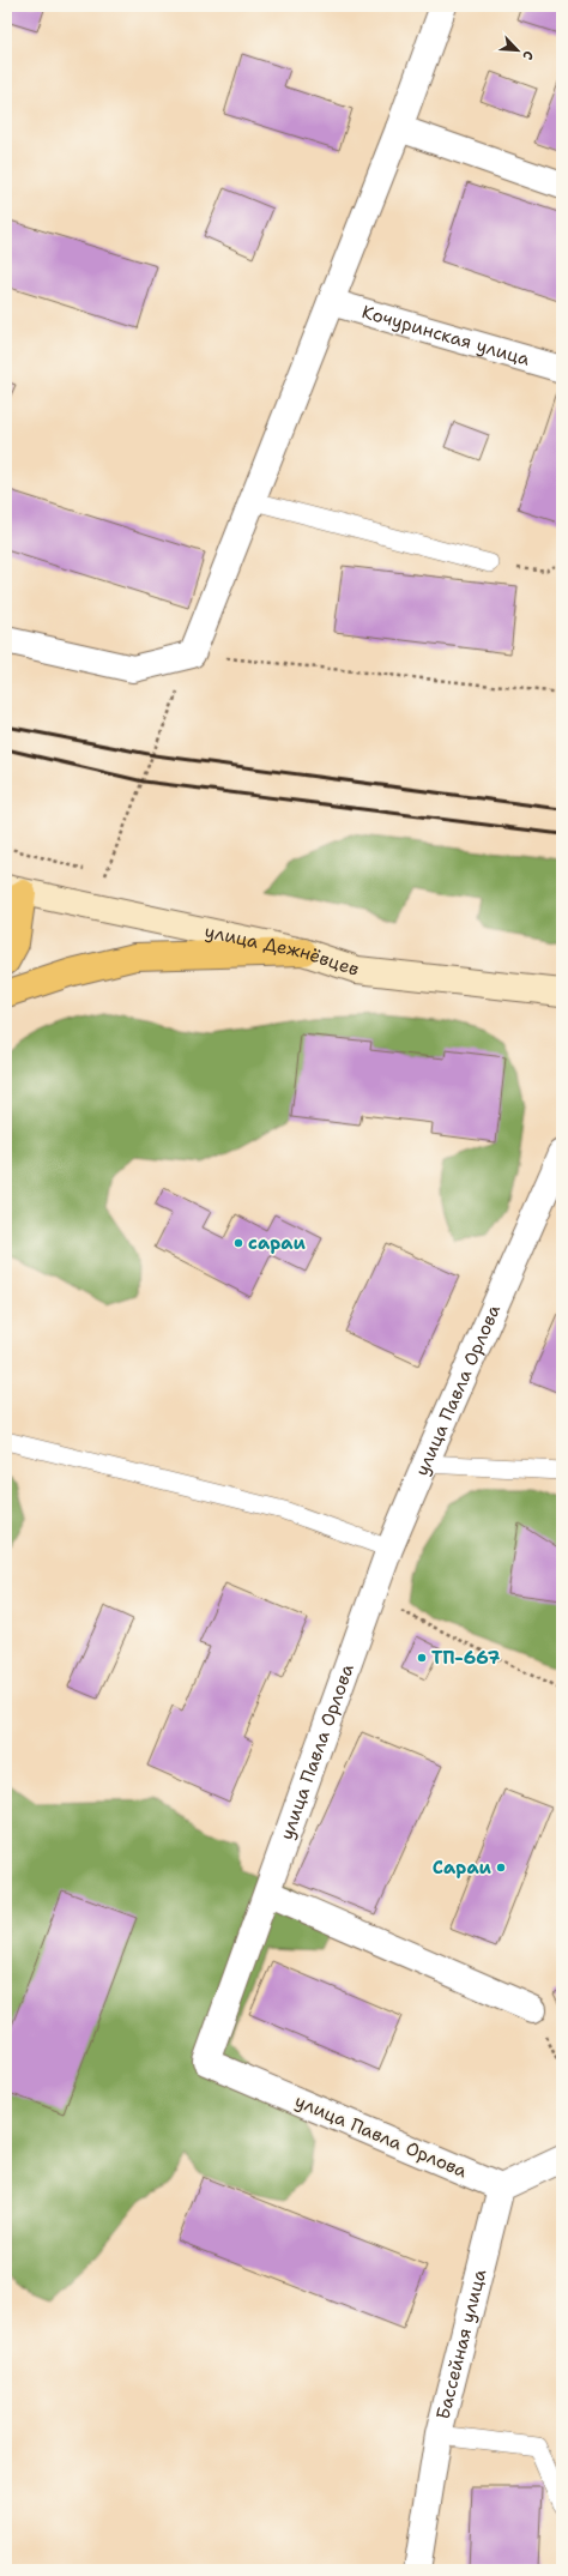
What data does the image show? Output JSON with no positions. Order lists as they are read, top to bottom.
{
  "streets": {
    "main road": ["улица Дежнёвцев"],
    "street": ["Кочуринская улица", "улица Павла Орлова", "Бассейная улица"]
  },
  "crossings": [
    ["улица Павла Орлова", "Бассейная улица"]
  ],
  "places": ["сараи", "ТП-667", "Сараи"],
  "north": "bottom right"
}
